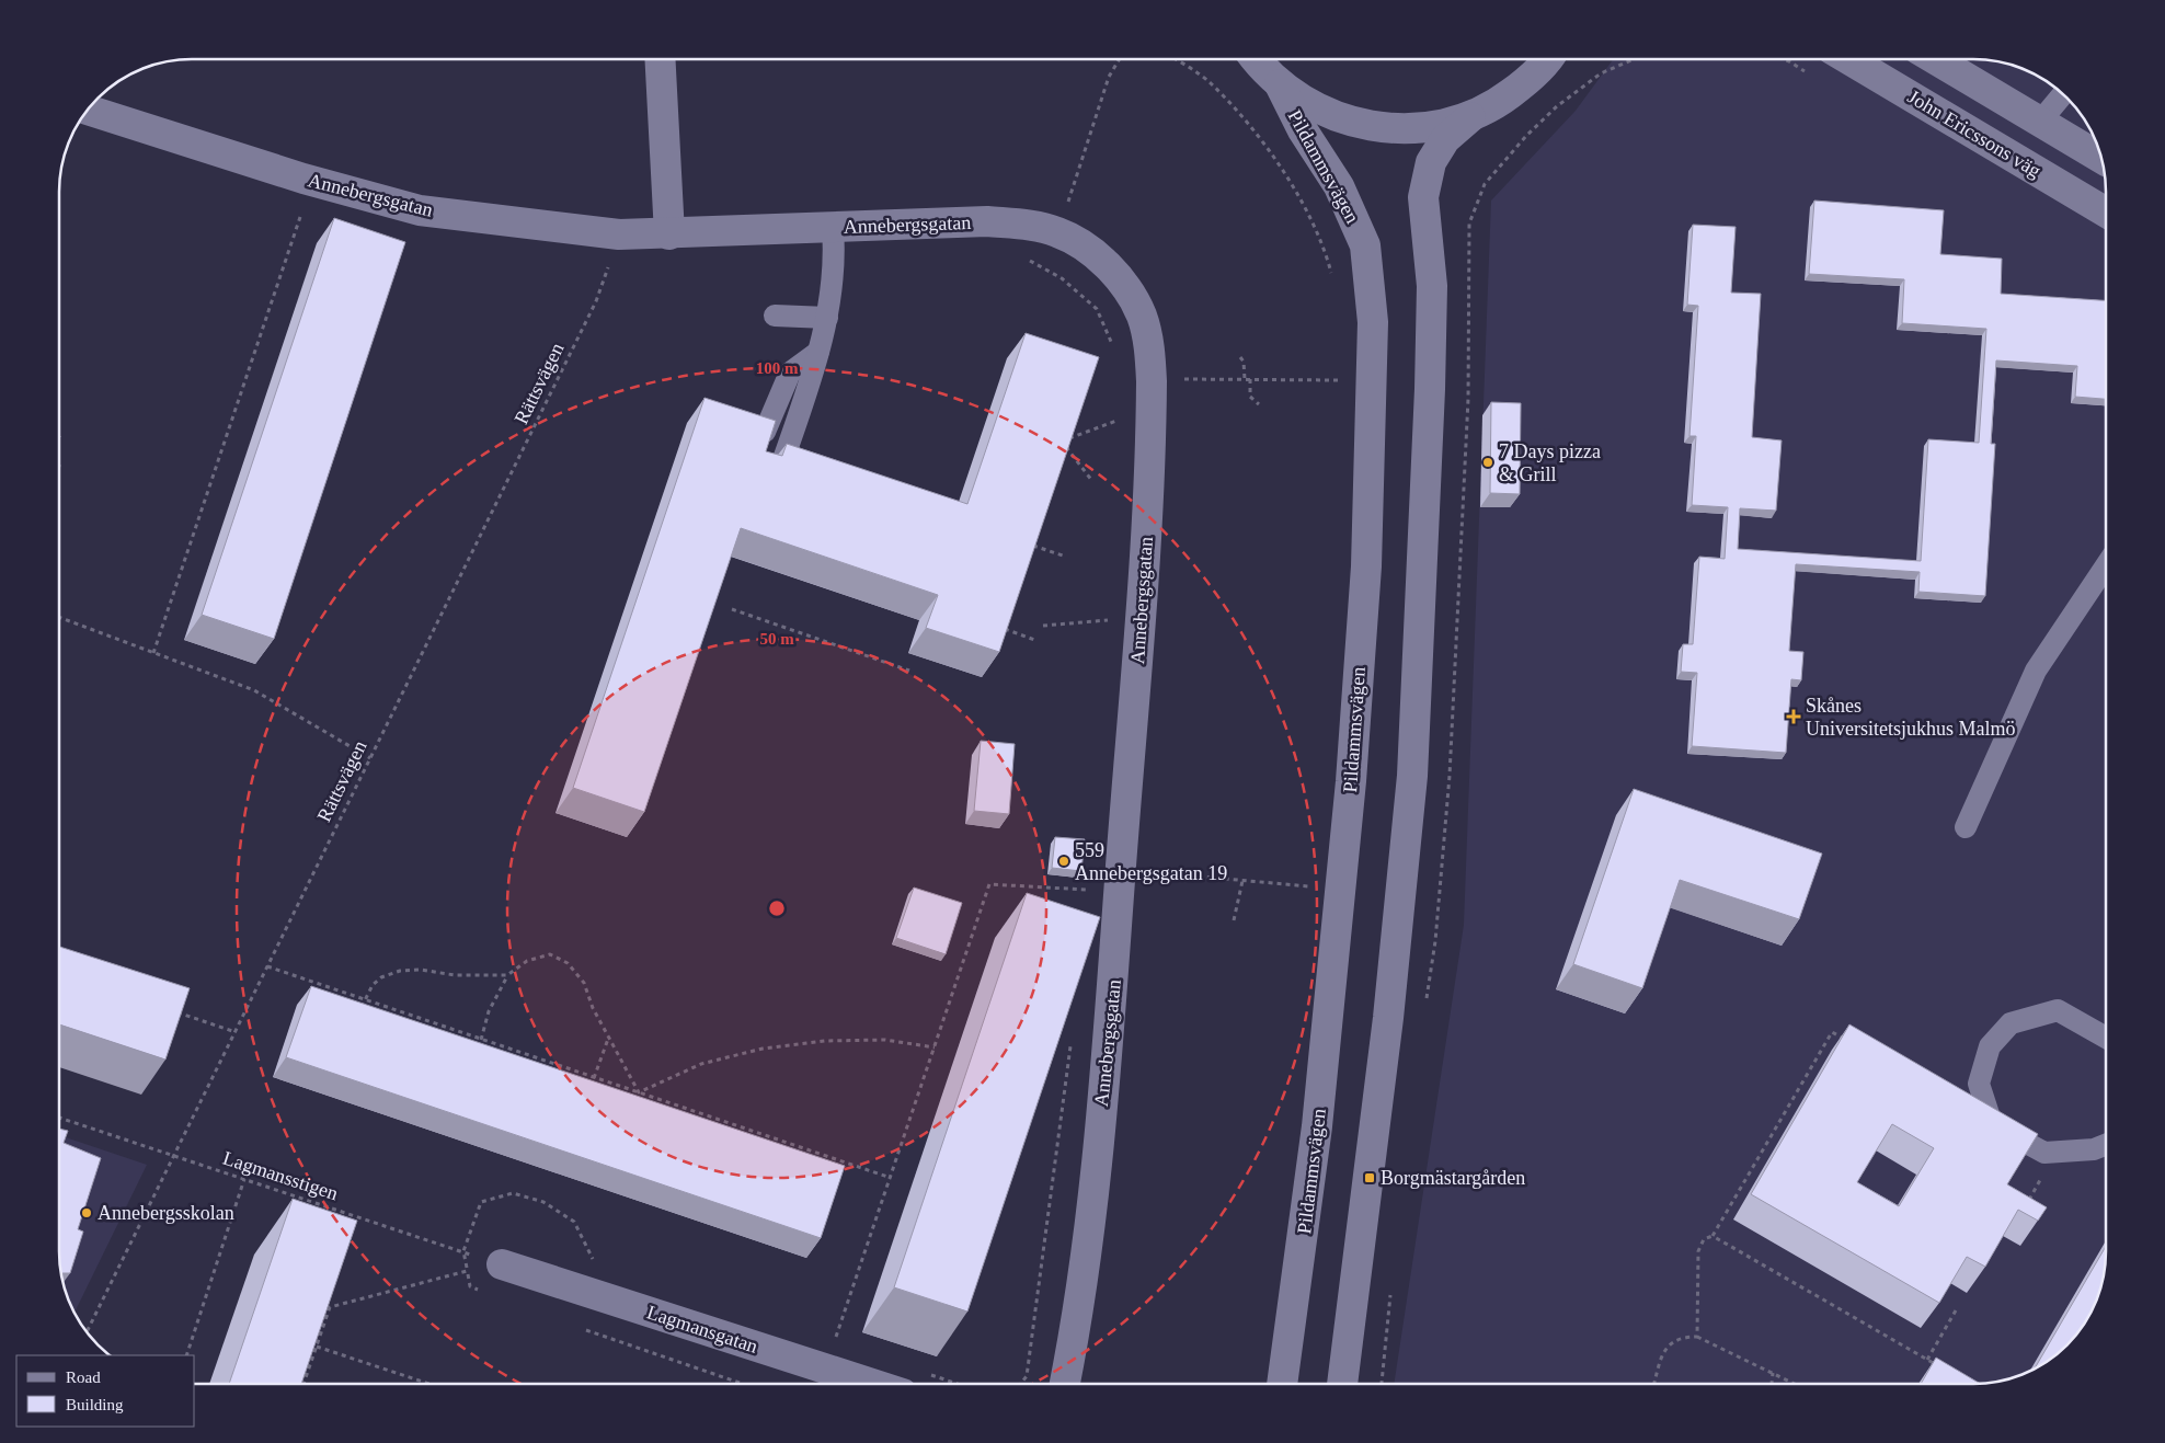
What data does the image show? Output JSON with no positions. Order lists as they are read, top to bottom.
{
  "streets": {
    "main road": [
      "John Ericssons väg",
      "Pildammsvägen",
      "Annebergsgatan",
      "Lagmansgatan"
    ],
    "path": ["Rättsvägen", "Lagmansstigen"]
  },
  "crossings": [
    ["Rättsvägen", "Lagmansstigen"],
    ["Lagmansstigen", "Lagmansgatan"]
  ],
  "places": {
    "other": ["7 Days pizza & Grill", "559 Annebergsgatan 19", "Annebergsskolan"],
    "health": ["Skånes Universitetsjukhus Malmö"],
    "transit": ["Borgmästargården"]
  },
  "legend": ["Road", "Building"],
  "rings": ["100 m", "50 m"]
}
